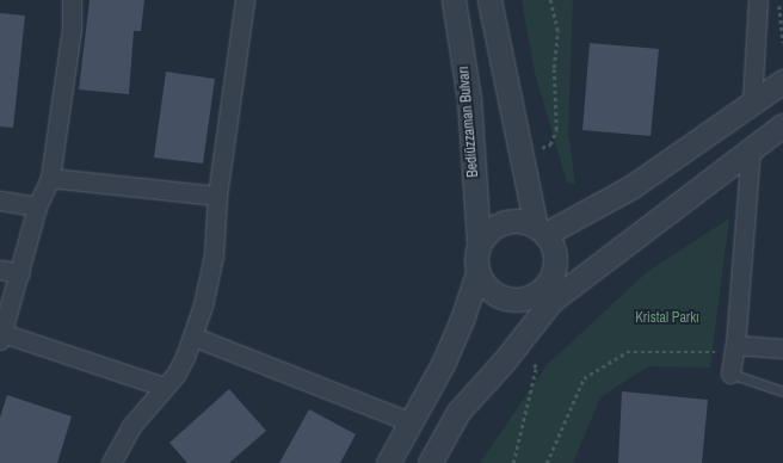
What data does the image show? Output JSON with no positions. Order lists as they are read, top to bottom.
{
  "streets": {
    "street": ["Bediüzzaman Bulvarı"]
  },
  "parks": ["Kristal Parkı"]
}
